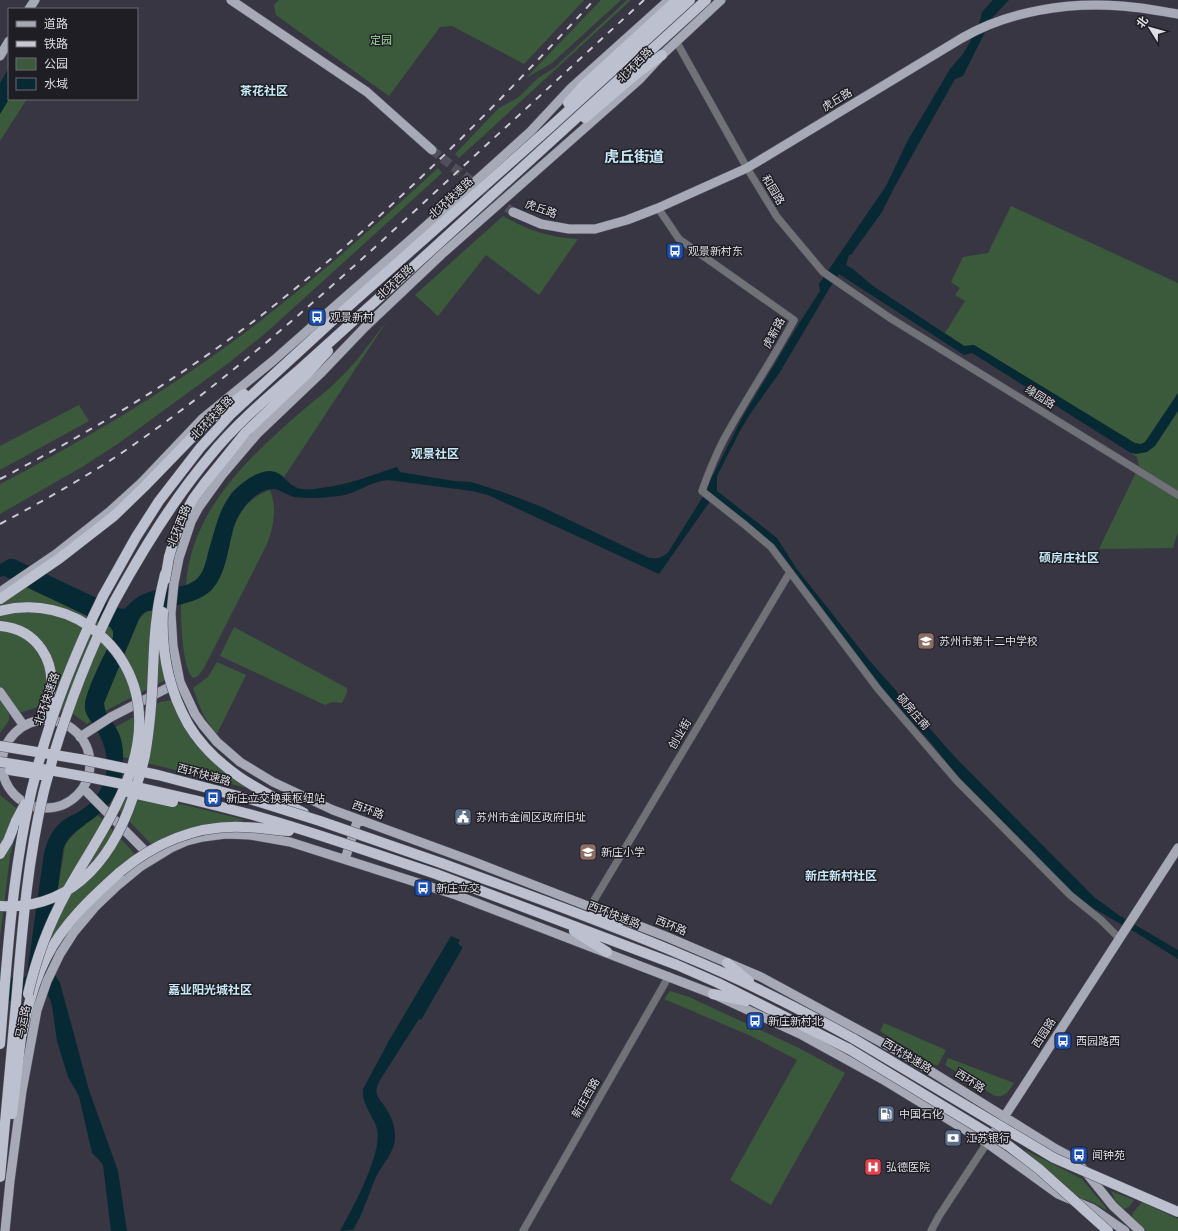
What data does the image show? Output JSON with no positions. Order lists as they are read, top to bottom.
{
  "streets": {
    "highway": ["北环快速路", "西环快速路"],
    "main road": [
      "北环西路",
      "虎丘路",
      "西环路",
      "马运路",
      "西园路"
    ],
    "street": [
      "和园路",
      "虎新路",
      "缘园路",
      "硕房庄南",
      "创业街",
      "新庄西路"
    ]
  },
  "crossings": [
    ["北环西路", "和园路"],
    ["北环西路", "西环路"],
    ["虎丘路", "和园路"],
    ["虎丘路", "虎新路"],
    ["和园路", "缘园路"],
    ["虎新路", "硕房庄南"],
    ["硕房庄南", "创业街"],
    ["硕房庄南", "西园路"],
    ["创业街", "西环路"],
    ["西环路", "西园路"]
  ],
  "districts": [
    "茶花社区",
    "虎丘街道",
    "观景社区",
    "硕房庄社区",
    "新庄新村社区",
    "嘉业阳光城社区"
  ],
  "parks": ["定园"],
  "places": {
    "bus stop": [
      "观景新村东",
      "观景新村",
      "新庄立交换乘枢纽站",
      "新庄立交",
      "新庄新村北",
      "西园路西",
      "闻钟苑"
    ],
    "school or university": ["苏州市第十二中学校", "新庄小学"],
    "public building": ["苏州市金阊区政府旧址"],
    "fuel station": ["中国石化"],
    "bank": ["江苏银行"],
    "hospital": ["弘德医院"]
  },
  "legend": [
    "道路",
    "铁路",
    "公园",
    "水域"
  ],
  "north": "top left"
}
